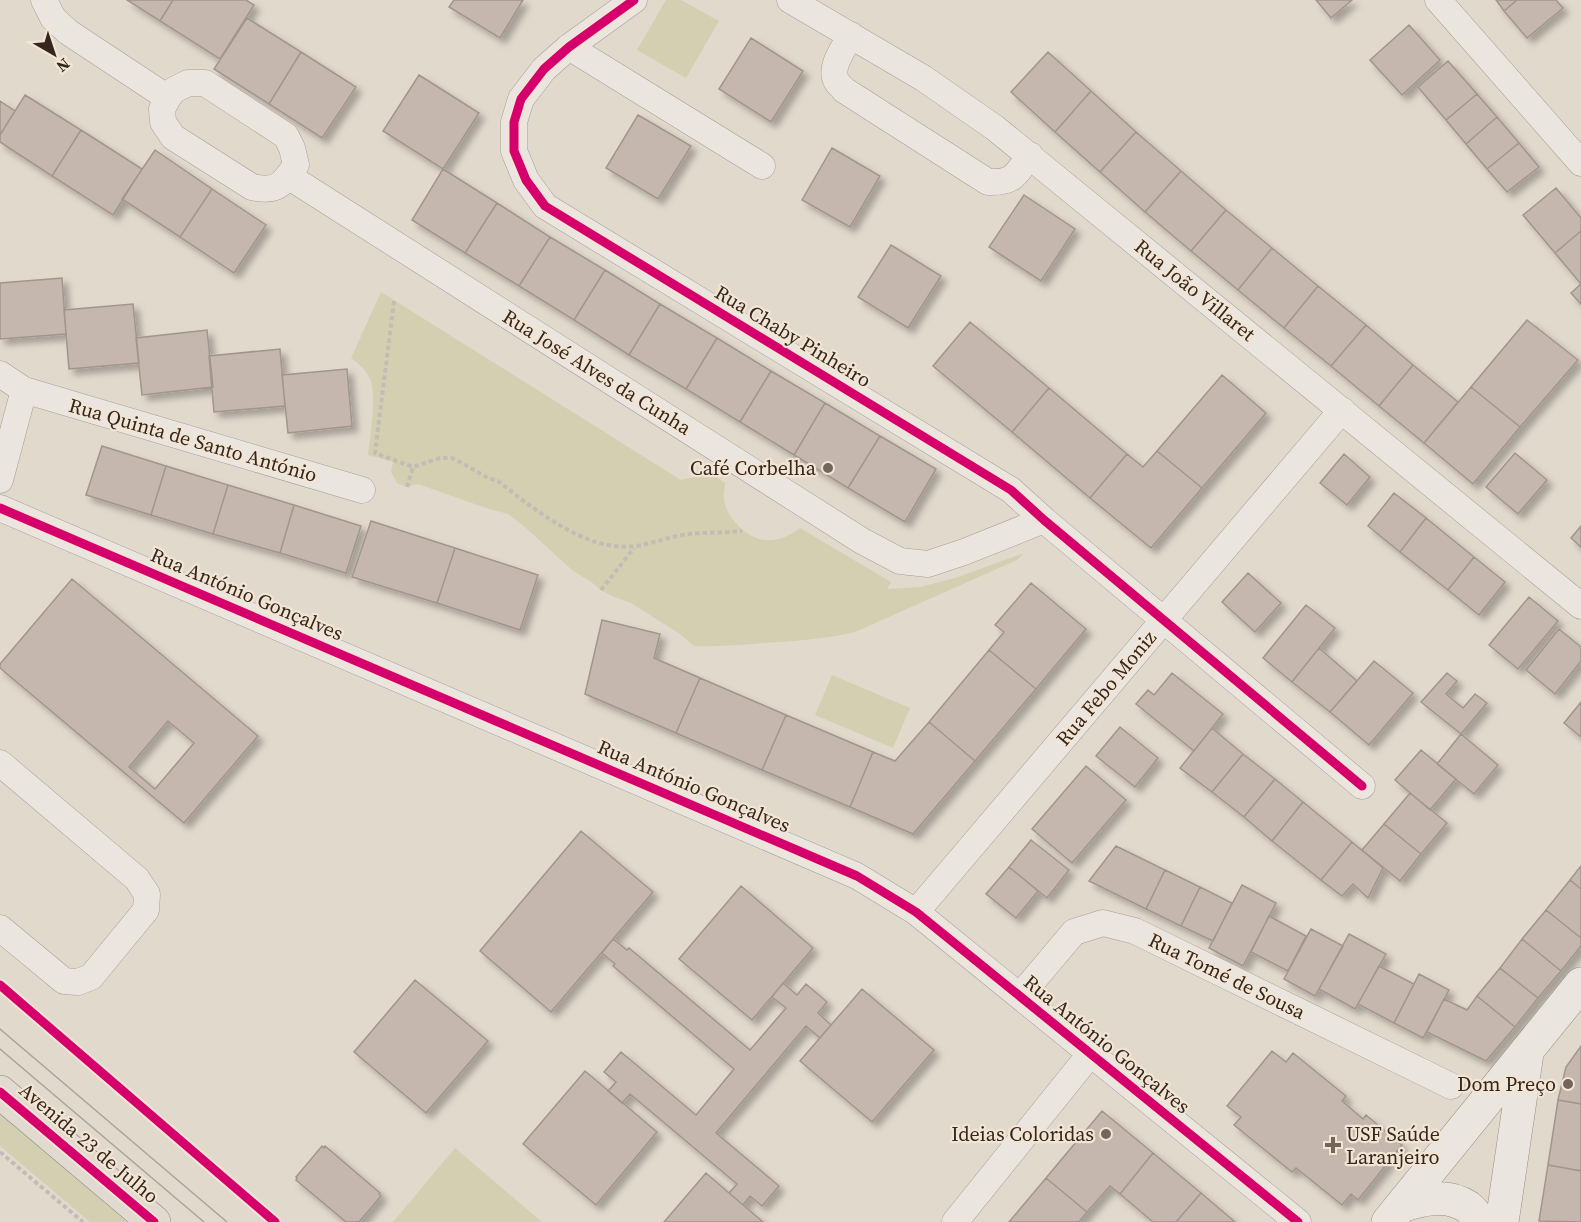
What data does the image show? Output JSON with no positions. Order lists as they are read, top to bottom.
{
  "streets": {
    "main road": ["Avenida 23 de Julho"],
    "street": [
      "Rua João Villaret",
      "Rua Chaby Pinheiro",
      "Rua José Alves da Cunha",
      "Rua Quinta de Santo António",
      "Rua António Gonçalves",
      "Rua Febo Moniz",
      "Rua Tomé de Sousa"
    ]
  },
  "crossings": [
    ["Rua João Villaret", "Rua Febo Moniz"],
    ["Rua Chaby Pinheiro", "Rua José Alves da Cunha"],
    ["Rua Chaby Pinheiro", "Rua Febo Moniz"],
    ["Rua António Gonçalves", "Rua Febo Moniz"],
    ["Rua António Gonçalves", "Rua Tomé de Sousa"]
  ],
  "places": {
    "other": ["Café Corbelha", "Dom Preço", "Ideias Coloridas"],
    "health": ["USF Saúde Laranjeiro"]
  },
  "north": "bottom right"
}
